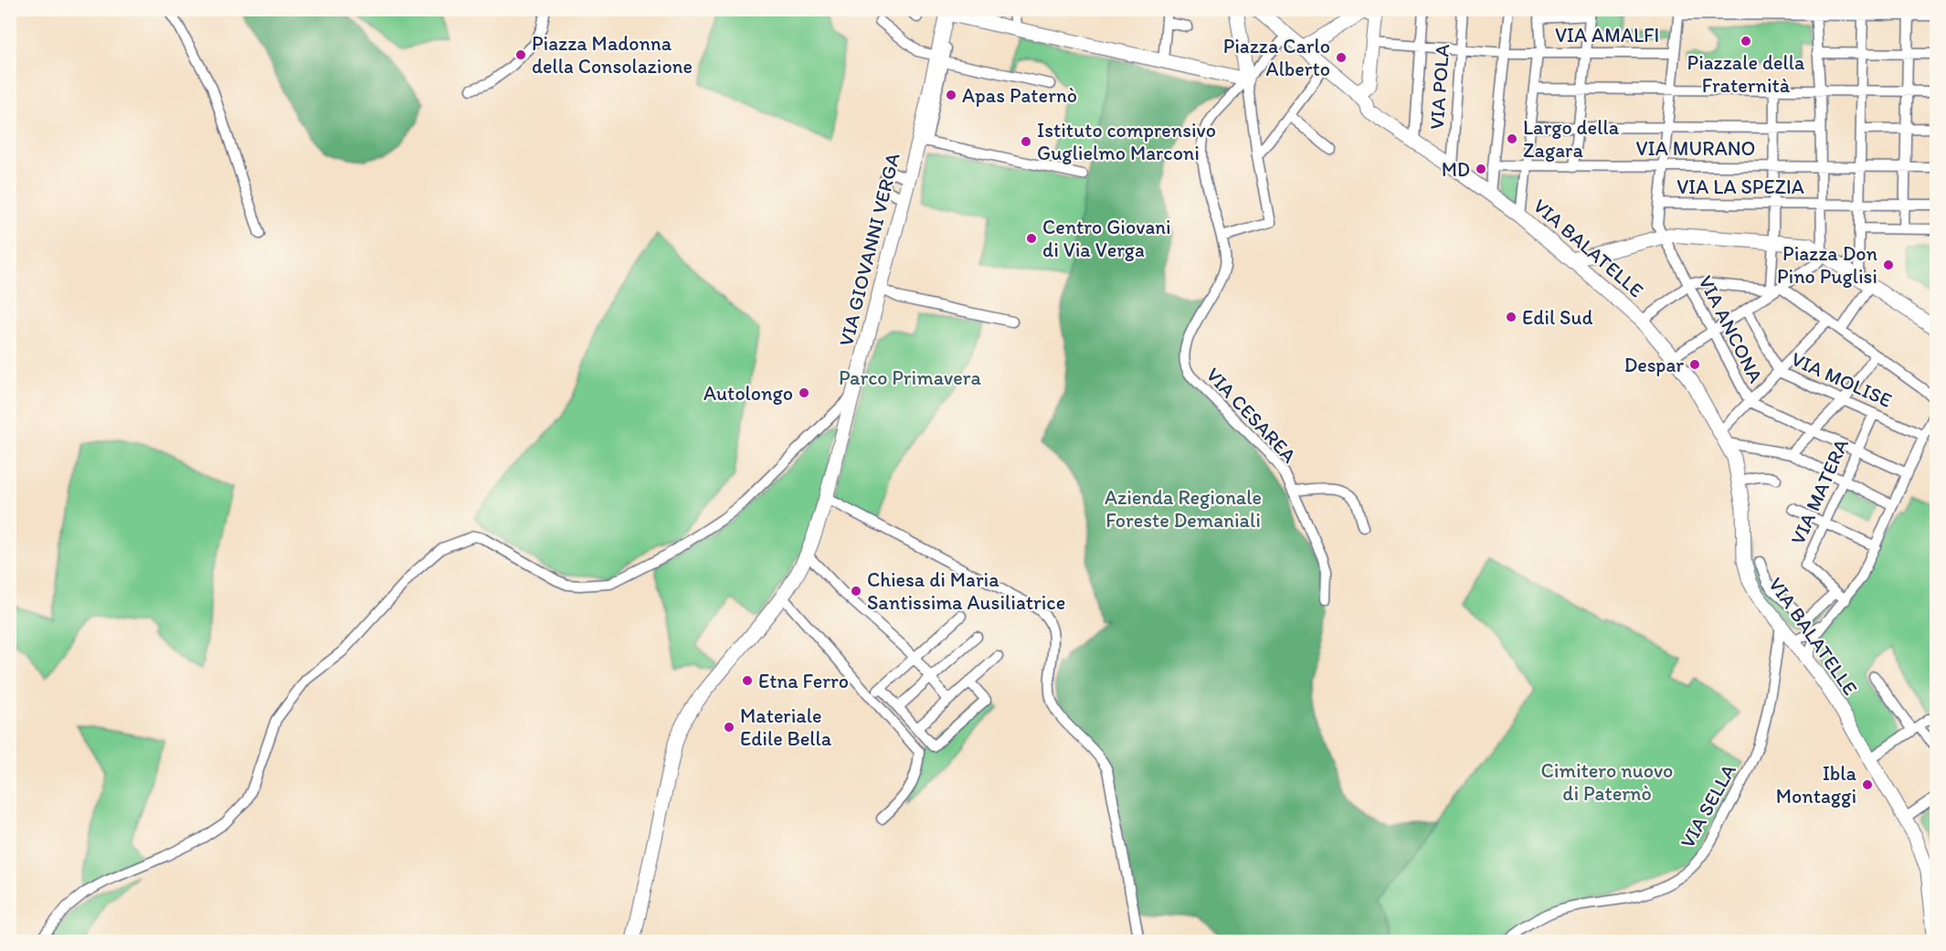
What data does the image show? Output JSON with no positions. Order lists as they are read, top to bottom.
{
  "streets": {
    "street": [
      "VIA AMALFI",
      "VIA POLA",
      "VIA MURANO",
      "VIA LA SPEZIA",
      "VIA BALATELLE",
      "VIA GIOVANNI VERGA",
      "VIA ANCONA",
      "VIA MOLISE",
      "VIA CESAREA",
      "VIA MATERA",
      "VIA SELLA"
    ]
  },
  "crossings": [
    ["VIA AMALFI", "VIA POLA"],
    ["VIA AMALFI", "VIA ANCONA"],
    ["VIA POLA", "VIA BALATELLE"],
    ["VIA MURANO", "VIA ANCONA"],
    ["VIA LA SPEZIA", "VIA ANCONA"],
    ["VIA BALATELLE", "VIA CESAREA"],
    ["VIA BALATELLE", "VIA SELLA"],
    ["VIA ANCONA", "VIA MATERA"],
    ["VIA MOLISE", "VIA MATERA"]
  ],
  "parks": ["Parco Primavera", "Azienda Regionale Foreste Demaniali", "Cimitero nuovo di Paternò"],
  "places": [
    "Piazzale della Fraternità",
    "Piazza Madonna della Consolazione",
    "Piazza Carlo Alberto",
    "Apas Paternò",
    "Largo della Zagara",
    "Istituto comprensivo Guglielmo Marconi",
    "MD",
    "Centro Giovani di Via Verga",
    "Piazza Don Pino Puglisi",
    "Edil Sud",
    "Despar",
    "Autolongo",
    "Chiesa di Maria Santissima Ausiliatrice",
    "Etna Ferro",
    "Materiale Edile Bella",
    "Ibla Montaggi"
  ]
}
